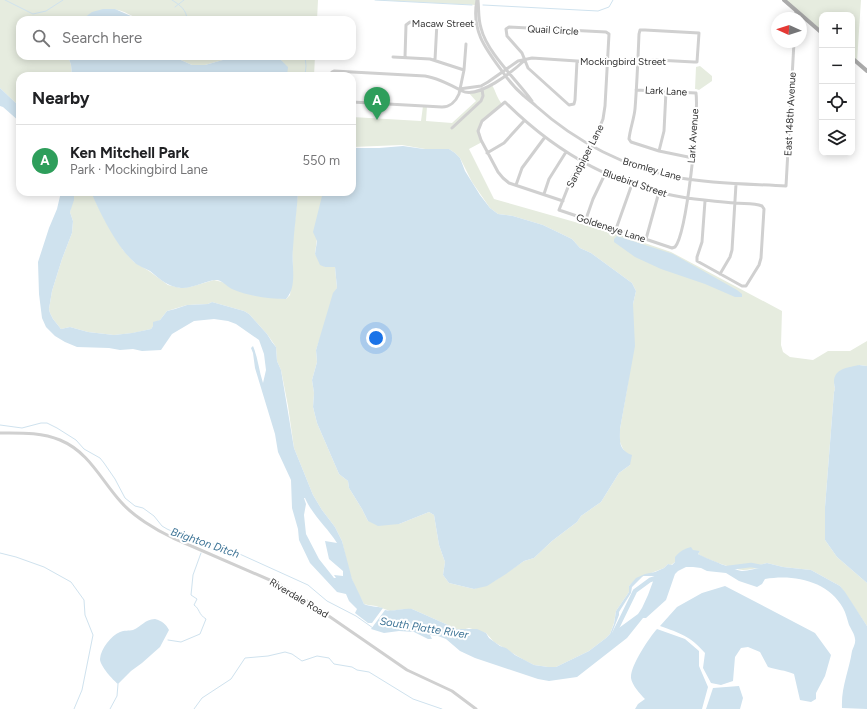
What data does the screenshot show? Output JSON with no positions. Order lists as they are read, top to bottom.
{
  "streets": {
    "street": [
      "Macaw Street",
      "Quail Circle",
      "Mockingbird Street",
      "Lark Lane",
      "East 148th Avenue",
      "Lark Avenue",
      "Sandpiper Lane",
      "Bromley Lane",
      "Bluebird Street",
      "Goldeneye Lane",
      "Riverdale Road"
    ]
  },
  "crossings": [
    ["Macaw Street", "Bromley Lane"],
    ["Quail Circle", "Mockingbird Street"],
    ["Quail Circle", "Sandpiper Lane"],
    ["Mockingbird Street", "Sandpiper Lane"],
    ["Mockingbird Street", "Bromley Lane"],
    ["Lark Lane", "Lark Avenue"],
    ["East 148th Avenue", "Bromley Lane"],
    ["Lark Avenue", "Bromley Lane"],
    ["Lark Avenue", "Bluebird Street"],
    ["Lark Avenue", "Goldeneye Lane"],
    ["Sandpiper Lane", "Bromley Lane"],
    ["Sandpiper Lane", "Bluebird Street"],
    ["Sandpiper Lane", "Goldeneye Lane"]
  ],
  "water": ["Brighton Ditch", "South Platte River"],
  "north": "left",
  "page": {
    "map_buttons": ["+", "−"],
    "search": "Search here",
    "heading": "Nearby",
    "pins": "A",
    "list": [
      {
        "mark": "A",
        "name": "Ken Mitchell Park",
        "note": "Park · Mockingbird Lane",
        "value": "550 m"
      }
    ]
  }
}
